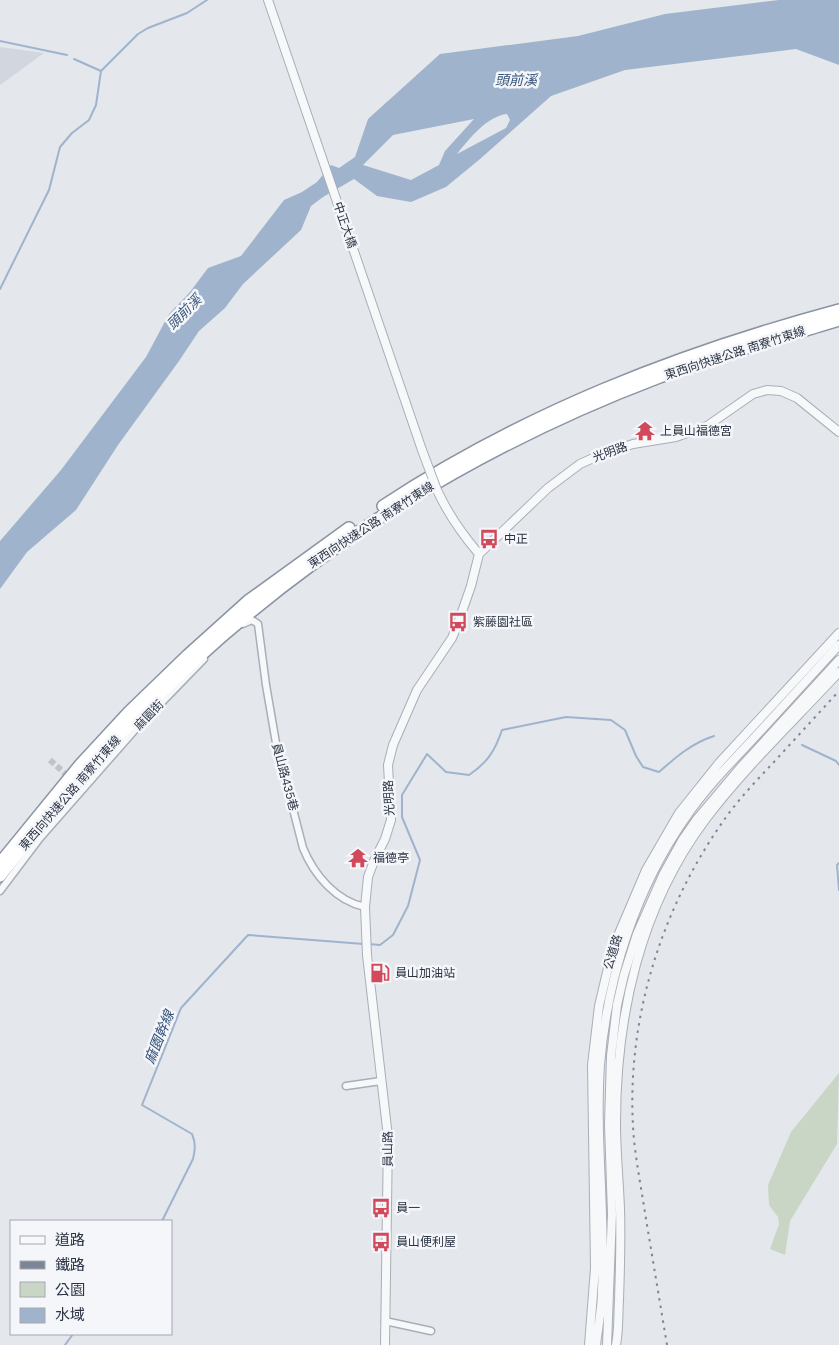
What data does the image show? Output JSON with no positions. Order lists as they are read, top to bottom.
{
  "streets": {
    "highway": ["東西向快速公路 南寮竹東線"],
    "street": [
      "中正大橋",
      "光明路",
      "麻園街",
      "員山路435巷",
      "公道路",
      "員山路"
    ]
  },
  "crossings": [
    ["中正大橋", "光明路"],
    ["光明路", "員山路435巷"],
    ["光明路", "員山路"],
    ["麻園街", "員山路435巷"],
    ["員山路435巷", "員山路"]
  ],
  "water": ["頭前溪", "麻園幹線"],
  "places": {
    "temple": ["上員山福德宮", "福德亭"],
    "bus stop": [
      "中正",
      "紫藤園社區",
      "員一",
      "員山便利屋"
    ],
    "fuel station": ["員山加油站"]
  },
  "legend": [
    "道路",
    "鐵路",
    "公園",
    "水域"
  ]
}
